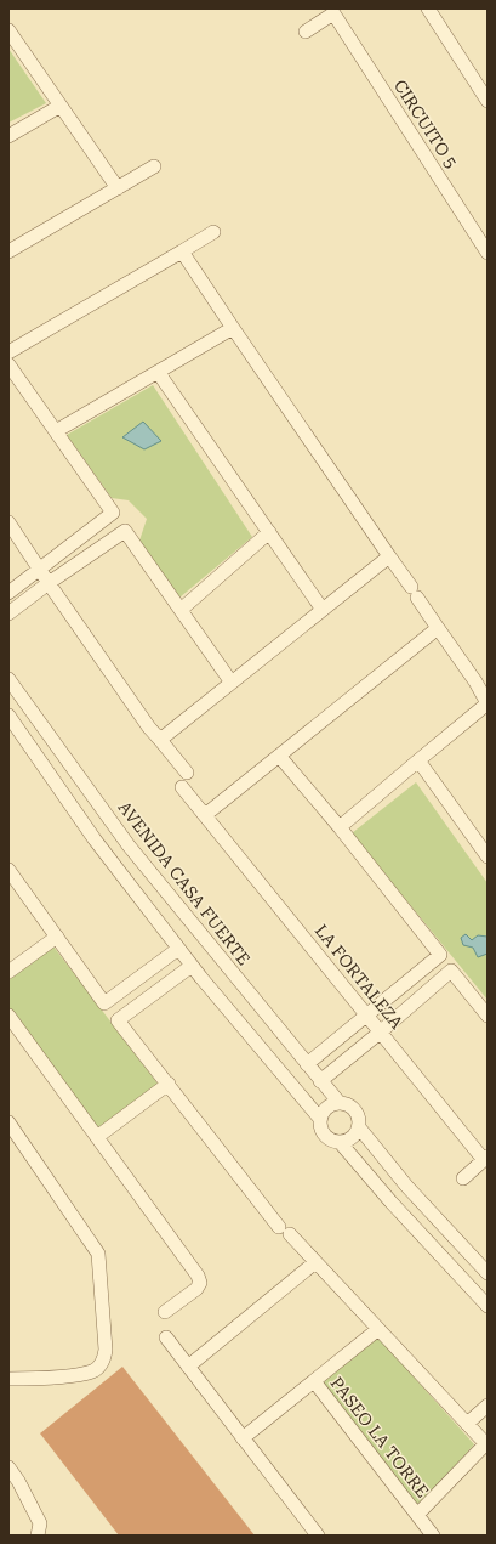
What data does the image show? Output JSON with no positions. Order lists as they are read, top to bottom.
{
  "streets": {
    "street": [
      "CIRCUITO 5",
      "AVENIDA CASA FUERTE",
      "LA FORTALEZA",
      "PASEO LA TORRE"
    ]
  }
}
